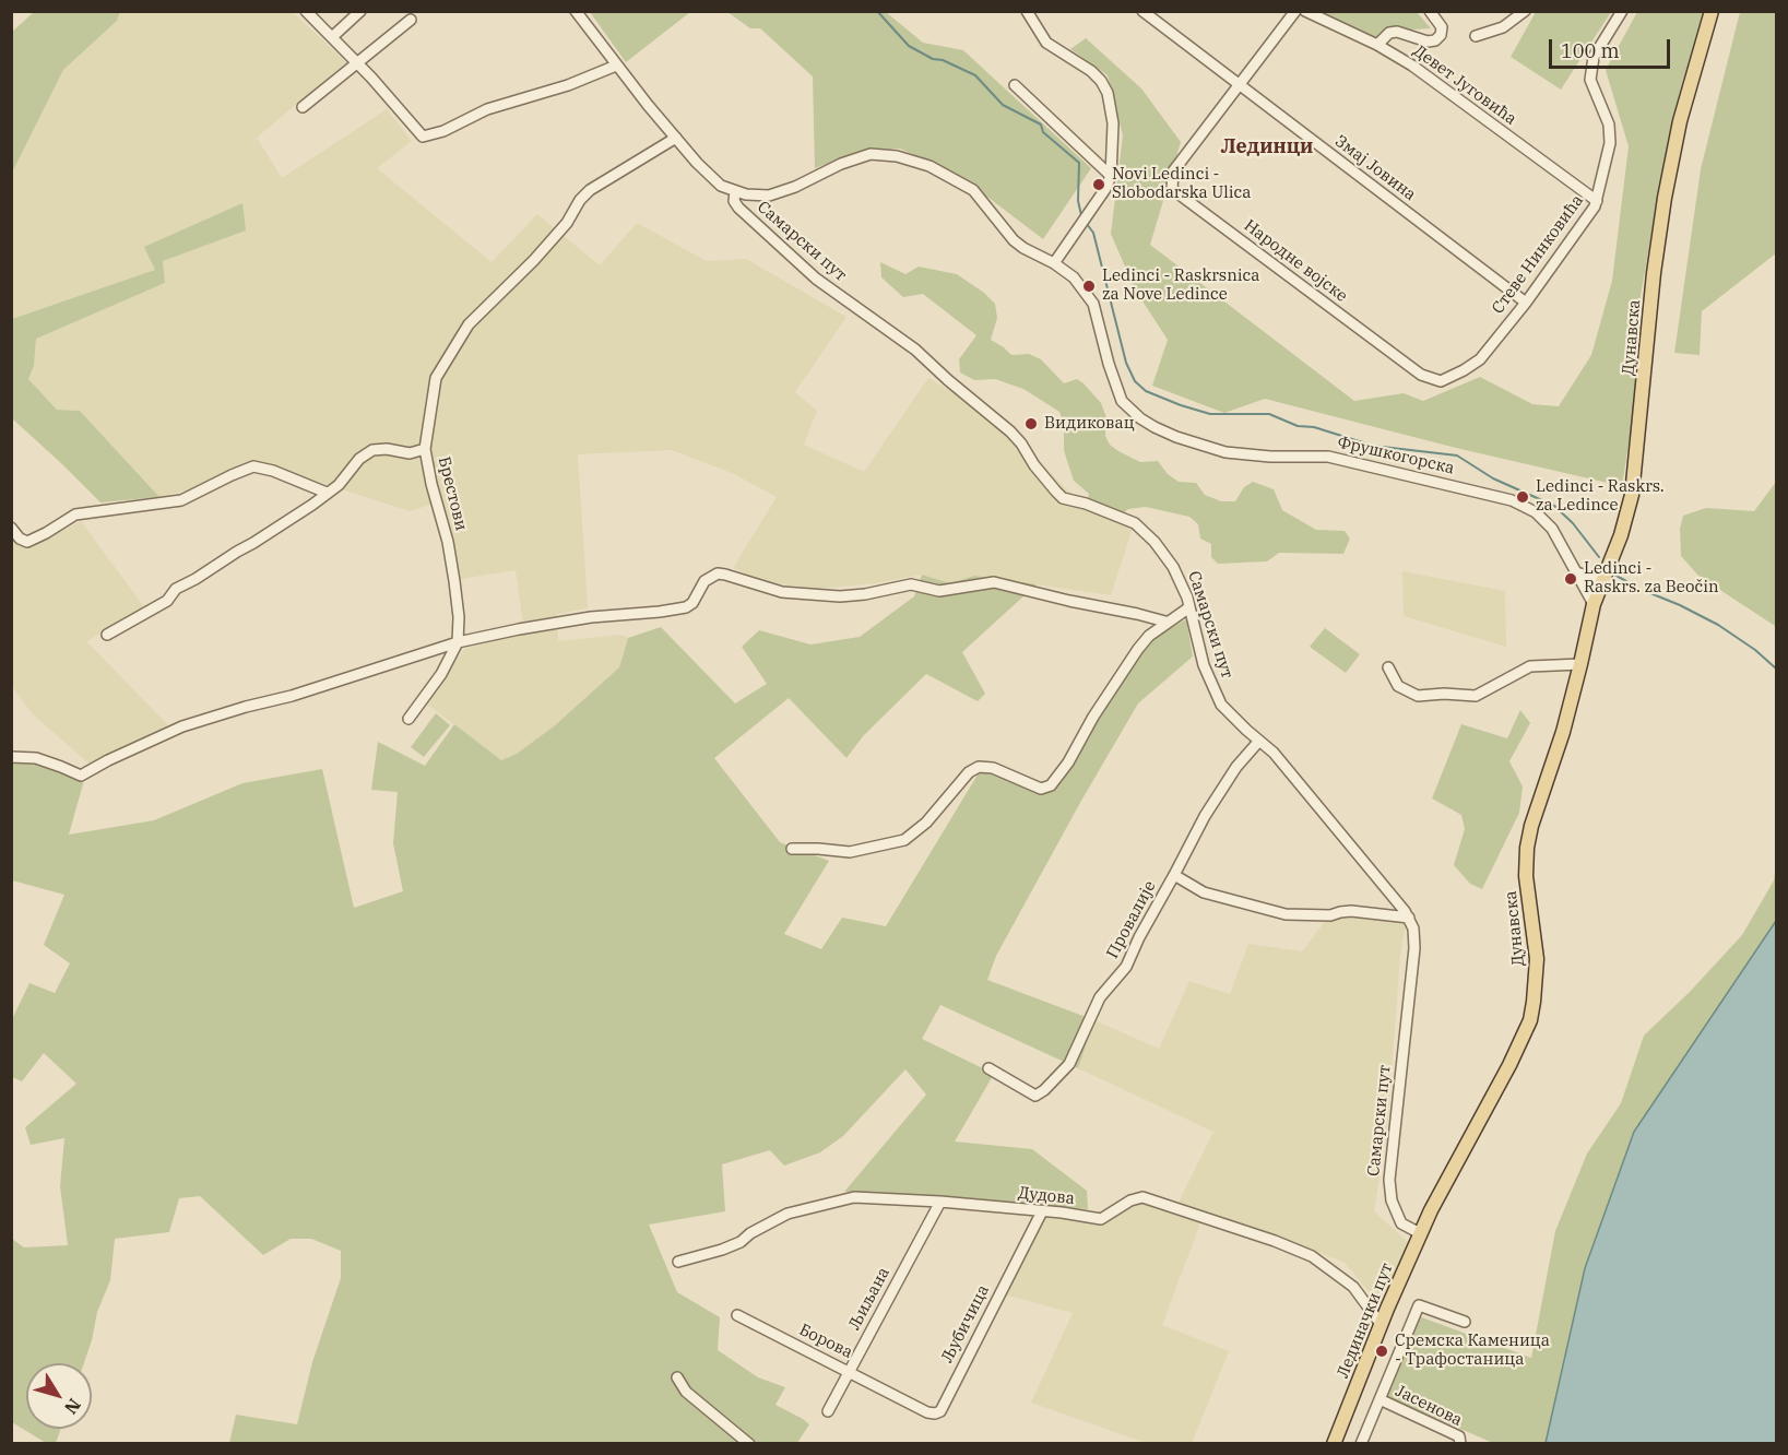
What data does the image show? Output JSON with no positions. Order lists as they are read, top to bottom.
{
  "streets": {
    "main road": ["Дунавска", "Лединачки пут"],
    "street": [
      "Девет Југовића",
      "Змај Јовина",
      "Самарски пут",
      "Стеве Нинковића",
      "Народне војске",
      "Фрушкогорска",
      "Брестови",
      "Провалије",
      "Дудова",
      "Љиљана",
      "Љубичица",
      "Борова",
      "Јасенова"
    ]
  },
  "crossings": [
    ["Девет Југовића", "Стеве Нинковића"],
    ["Змај Јовина", "Стеве Нинковића"],
    ["Змај Јовина", "Народне војске"],
    ["Самарски пут", "Фрушкогорска"],
    ["Самарски пут", "Провалије"],
    ["Самарски пут", "Лединачки пут"],
    ["Стеве Нинковића", "Народне војске"],
    ["Дунавска", "Фрушкогорска"],
    ["Дунавска", "Лединачки пут"],
    ["Фрушкогорска", "Брестови"],
    ["Дудова", "Љиљана"],
    ["Дудова", "Лединачки пут"],
    ["Дудова", "Љубичица"],
    ["Љиљана", "Борова"],
    ["Љубичица", "Борова"]
  ],
  "districts": ["Лединци"],
  "places": [
    "Novi Ledinci - Slobodarska Ulica",
    "Ledinci - Raskrsnica za Nove Ledince",
    "Видиковац",
    "Ledinci - Raskrs. za Ledince",
    "Ledinci - Raskrs. za Beočin",
    "Сремска Каменица - Трафостаница"
  ],
  "scale_bar": "100 m",
  "north": "bottom right"
}
